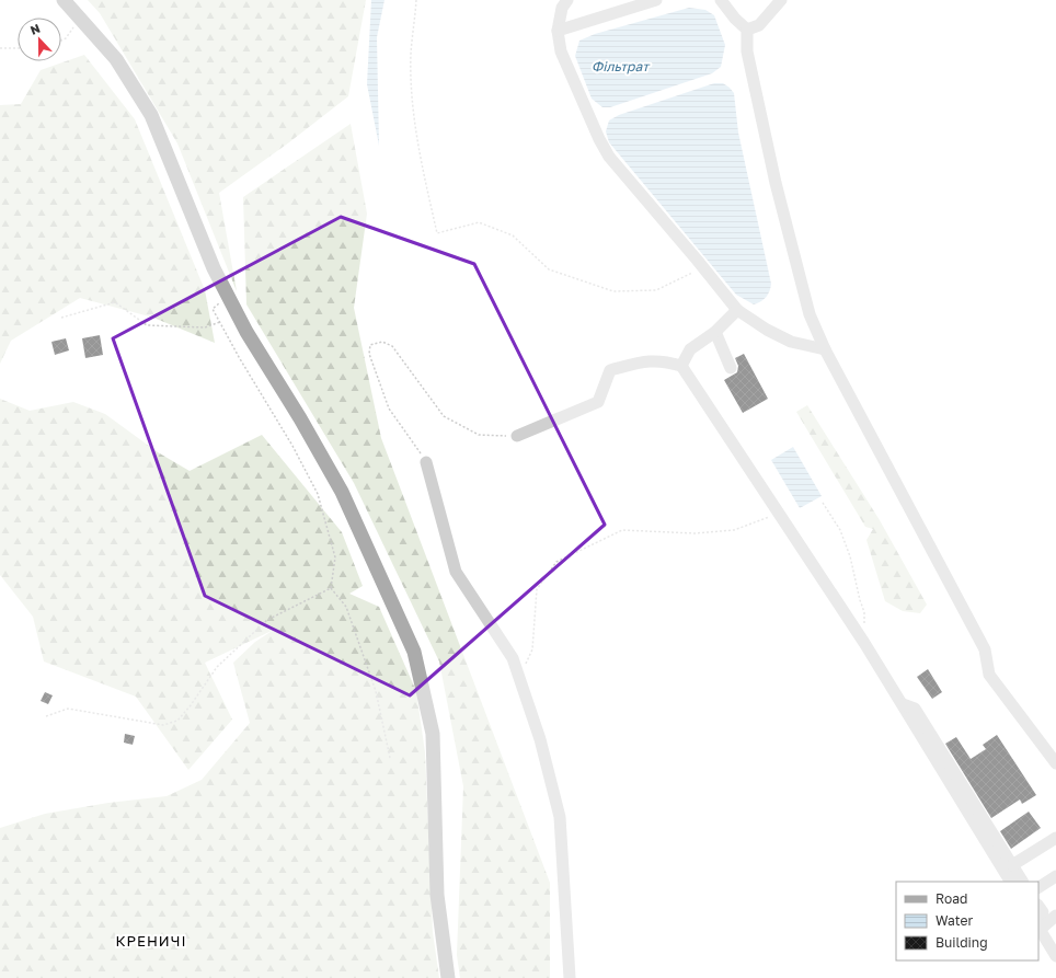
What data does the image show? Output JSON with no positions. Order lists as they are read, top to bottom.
{
  "districts": ["КРЕНИЧІ"],
  "water": ["Фільтрат"],
  "legend": ["Road", "Water", "Building"],
  "north": "top"
}
